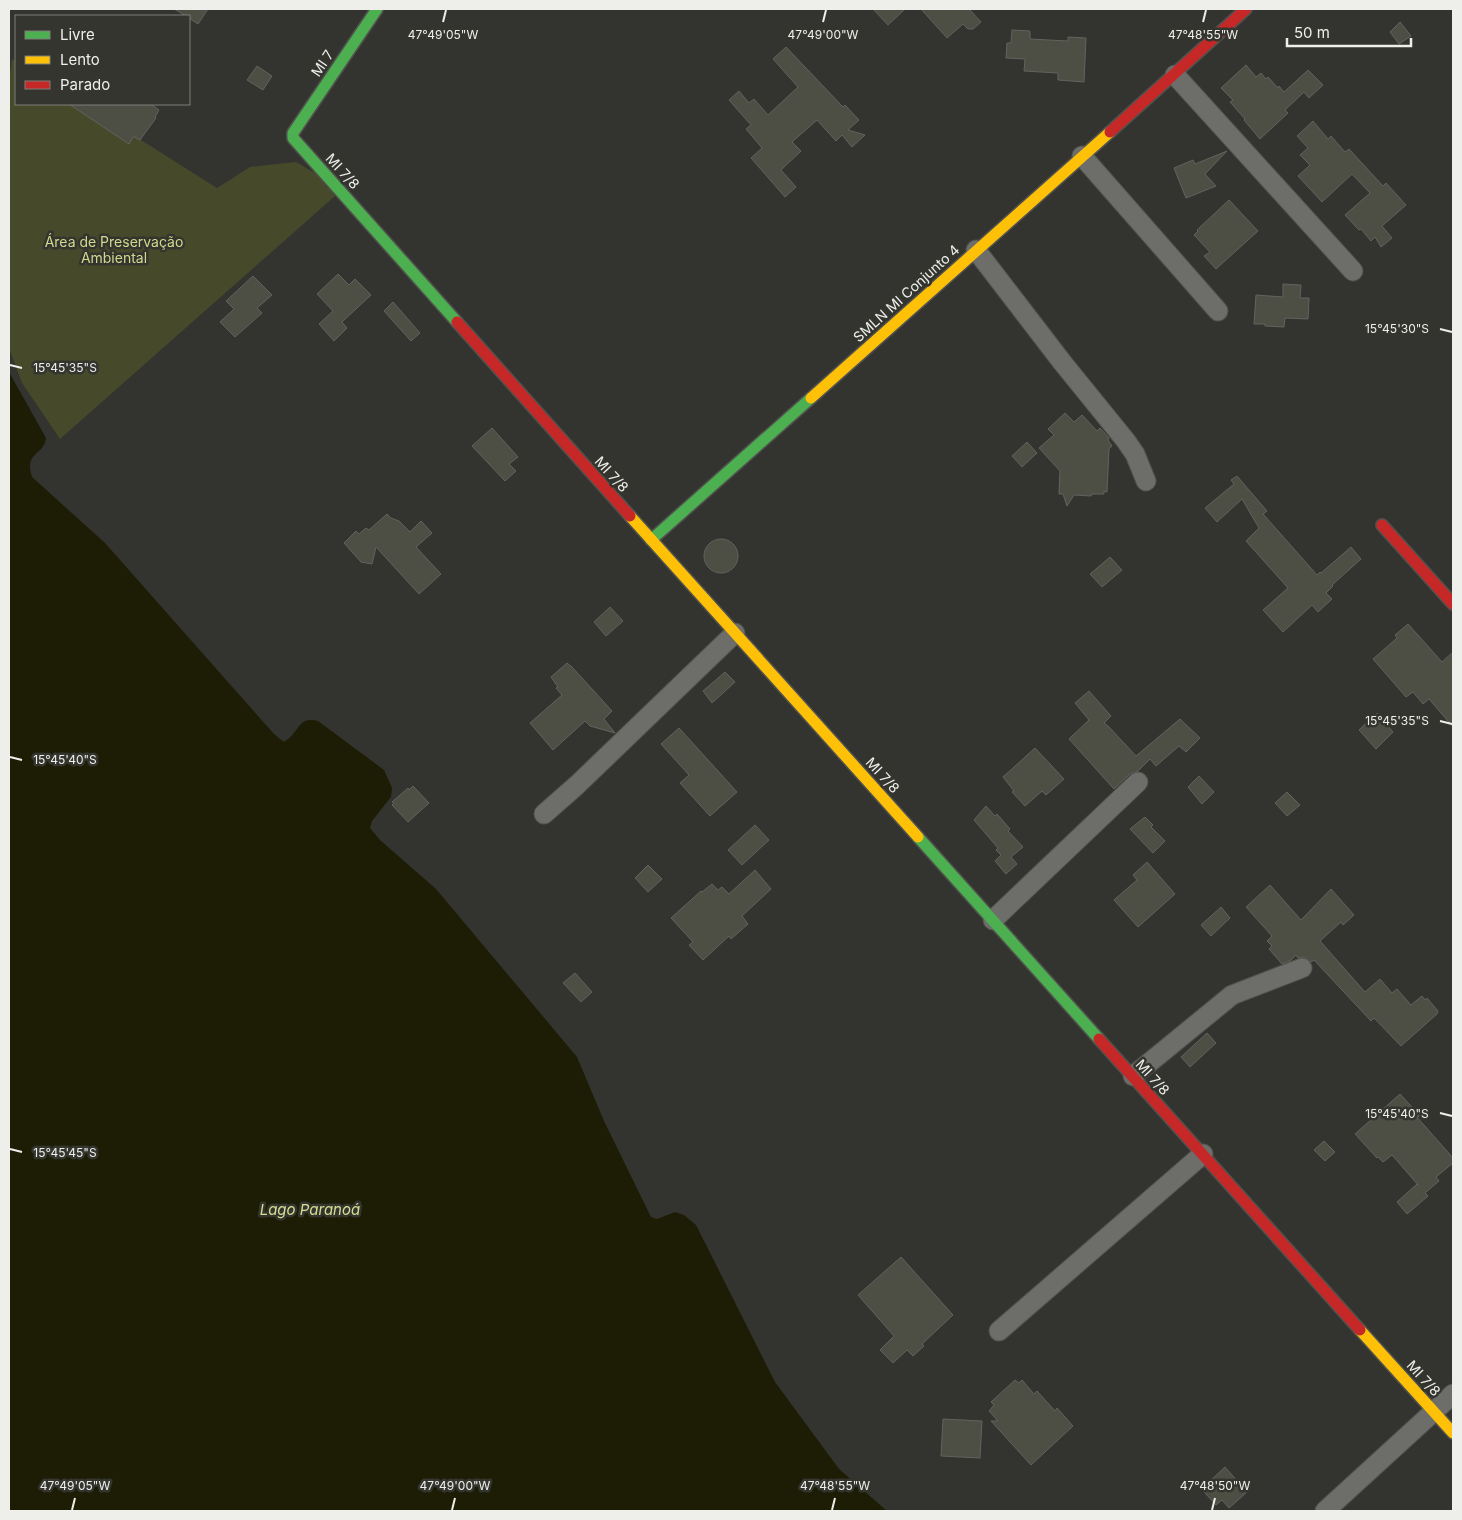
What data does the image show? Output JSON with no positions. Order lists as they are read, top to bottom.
{
  "streets": {
    "street": ["MI 7", "MI 7/8", "SMLN MI Conjunto 4"]
  },
  "crossings": [
    ["MI 7", "MI 7/8"],
    ["MI 7/8", "SMLN MI Conjunto 4"]
  ],
  "water": ["Lago Paranoá"],
  "parks": ["Área de Preservação Ambiental"],
  "legend": ["Livre", "Lento", "Parado"],
  "scale_bar": "50 m",
  "coordinates": [
    "47°49'05\"W",
    "47°49'00\"W",
    "47°48'55\"W",
    "15°45'30\"S",
    "15°45'35\"S",
    "15°45'40\"S",
    "15°45'45\"S",
    "47°48'50\"W"
  ]
}
